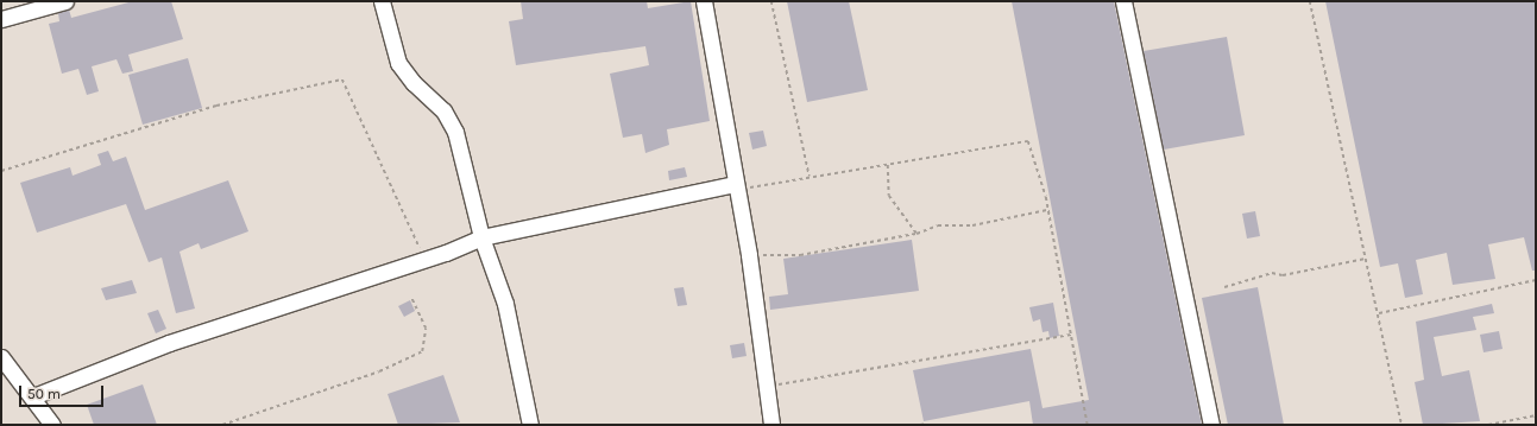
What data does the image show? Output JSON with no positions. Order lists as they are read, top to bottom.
{
  "scale_bar": "50 m"
}
